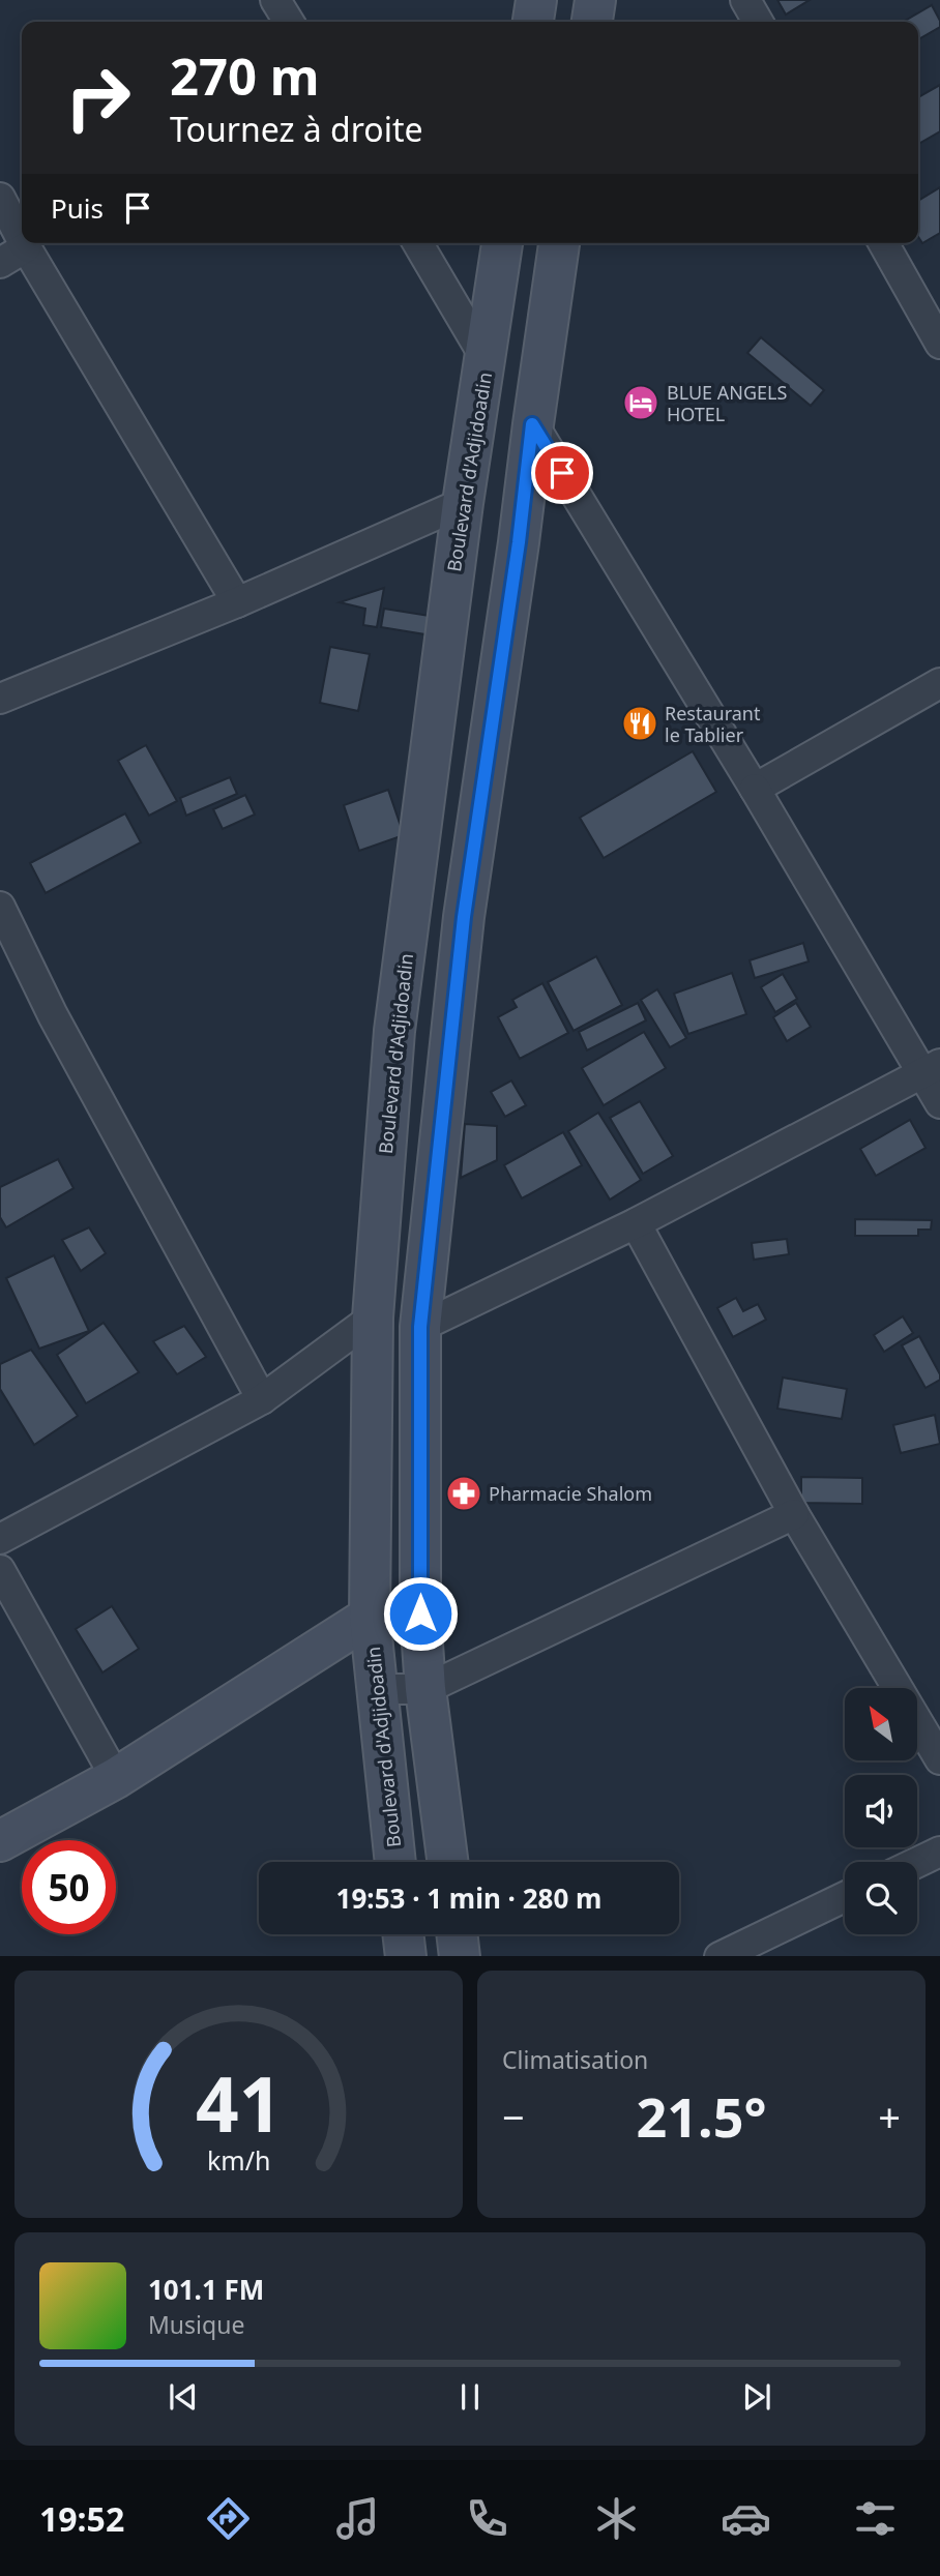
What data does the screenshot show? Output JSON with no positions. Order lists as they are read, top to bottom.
{
  "streets": {
    "main road": ["Boulevard d'Adjidoadin"]
  },
  "places": {
    "hotel": ["BLUE ANGELS HOTEL"],
    "restaurant": ["Restaurant le Tablier"],
    "pharmacy": ["Pharmacie Shalom"]
  },
  "north": "top left",
  "page": {
    "turn": ["270 m", "Tournez à droite"],
    "then": "Puis",
    "limit": "50",
    "trip": "19:53 · 1 min · 280 m",
    "tile": "Climatisation",
    "heat": ["−", "21.5°", "+"],
    "song": ["101.1 FM", "Musique"],
    "tabs": "19:52",
    "gauge": ["41", "km/h"]
  }
}
